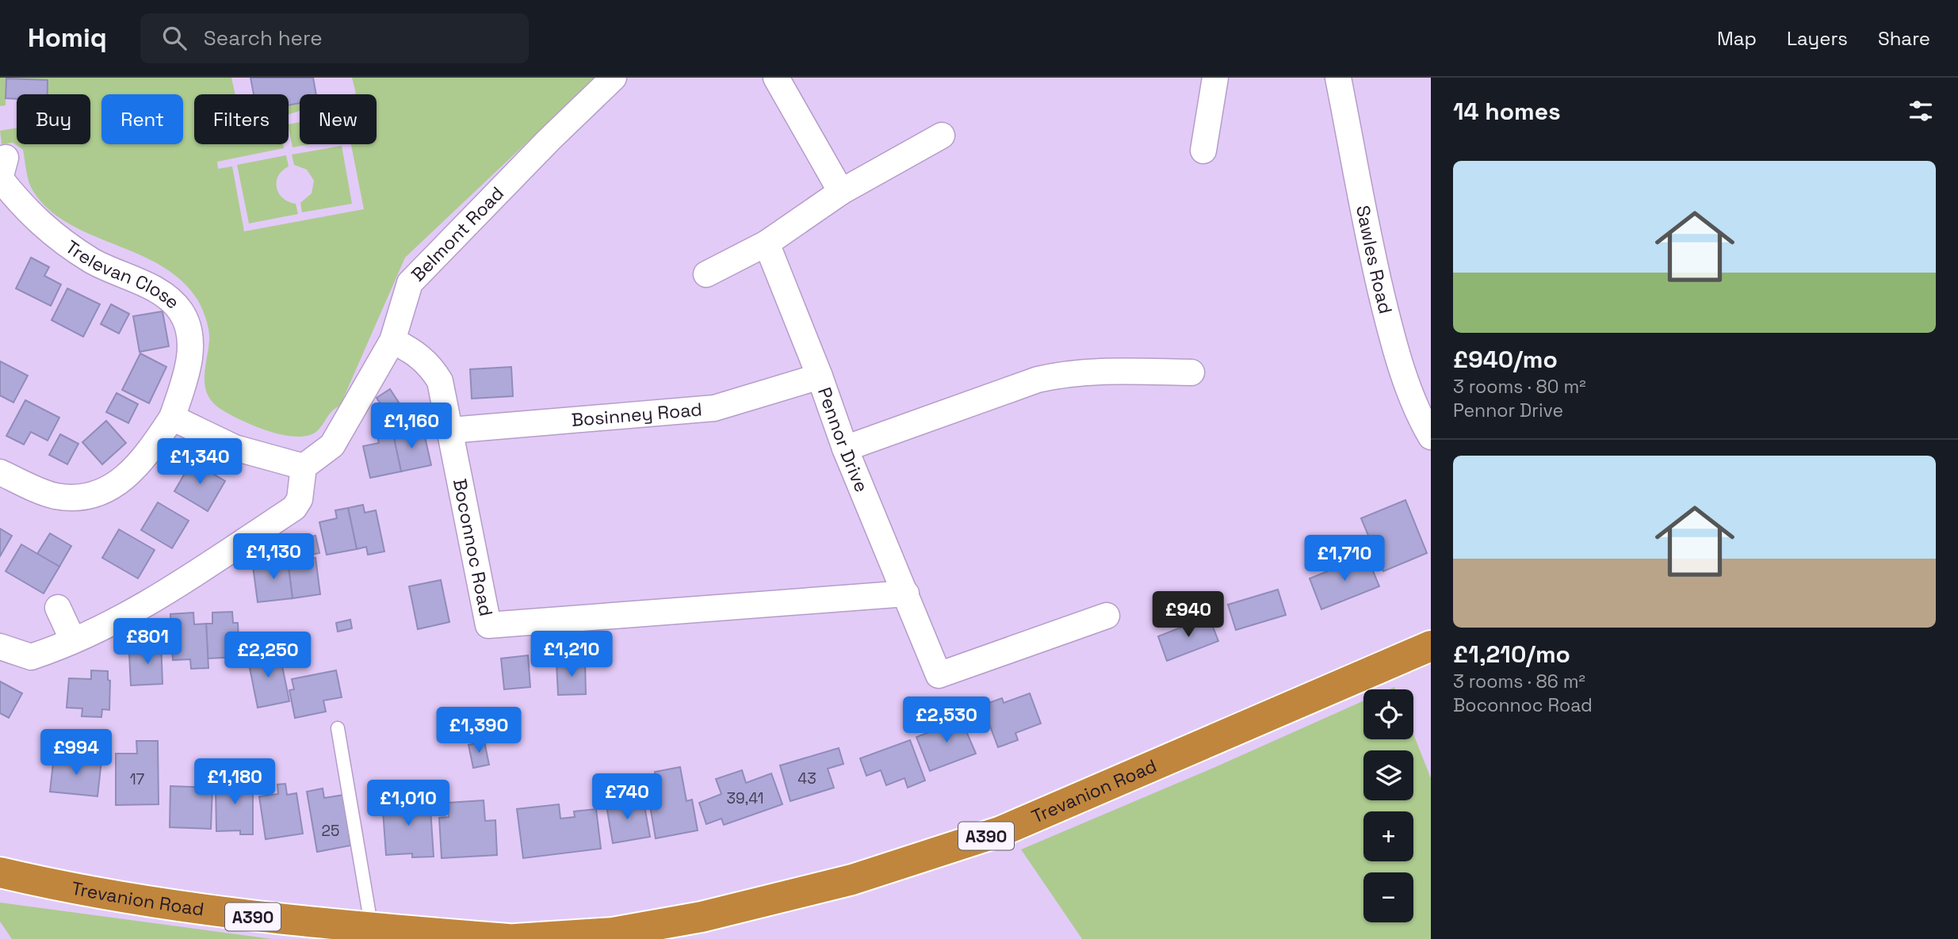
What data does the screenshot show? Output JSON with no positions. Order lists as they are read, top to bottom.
{
  "streets": {
    "highway": ["Trevanion Road", "A390"],
    "street": [
      "Belmont Road",
      "Sawles Road",
      "Trelevan Close",
      "Bosinney Road",
      "Pennor Drive",
      "Boconnoc Road"
    ]
  },
  "crossings": [
    ["Belmont Road", "Boconnoc Road"],
    ["Bosinney Road", "Pennor Drive"],
    ["Bosinney Road", "Boconnoc Road"],
    ["Pennor Drive", "Boconnoc Road"]
  ],
  "house_numbers": [
    "43",
    "17",
    "39,41",
    "25"
  ],
  "page": {
    "header": "Homiq",
    "search": "Search here",
    "nav": ["Map", "Layers", "Share"],
    "heading": "14 homes",
    "chip": [
      "Buy",
      "Rent",
      "Filters",
      "New"
    ],
    "list": [
      {
        "name": "£940/mo",
        "note": "3 rooms · 80 m² · Pennor Drive"
      },
      {
        "name": "£1,210/mo",
        "note": "3 rooms · 86 m² · Boconnoc Road"
      }
    ],
    "price": [
      "£1,160",
      "£1,340",
      "£1,130",
      "£1,710",
      "£940",
      "£801",
      "£1,210",
      "£2,250",
      "£2,530",
      "£1,390",
      "£994",
      "£1,180",
      "£740",
      "£1,010"
    ],
    "map_buttons": ["+", "−"]
  }
}
